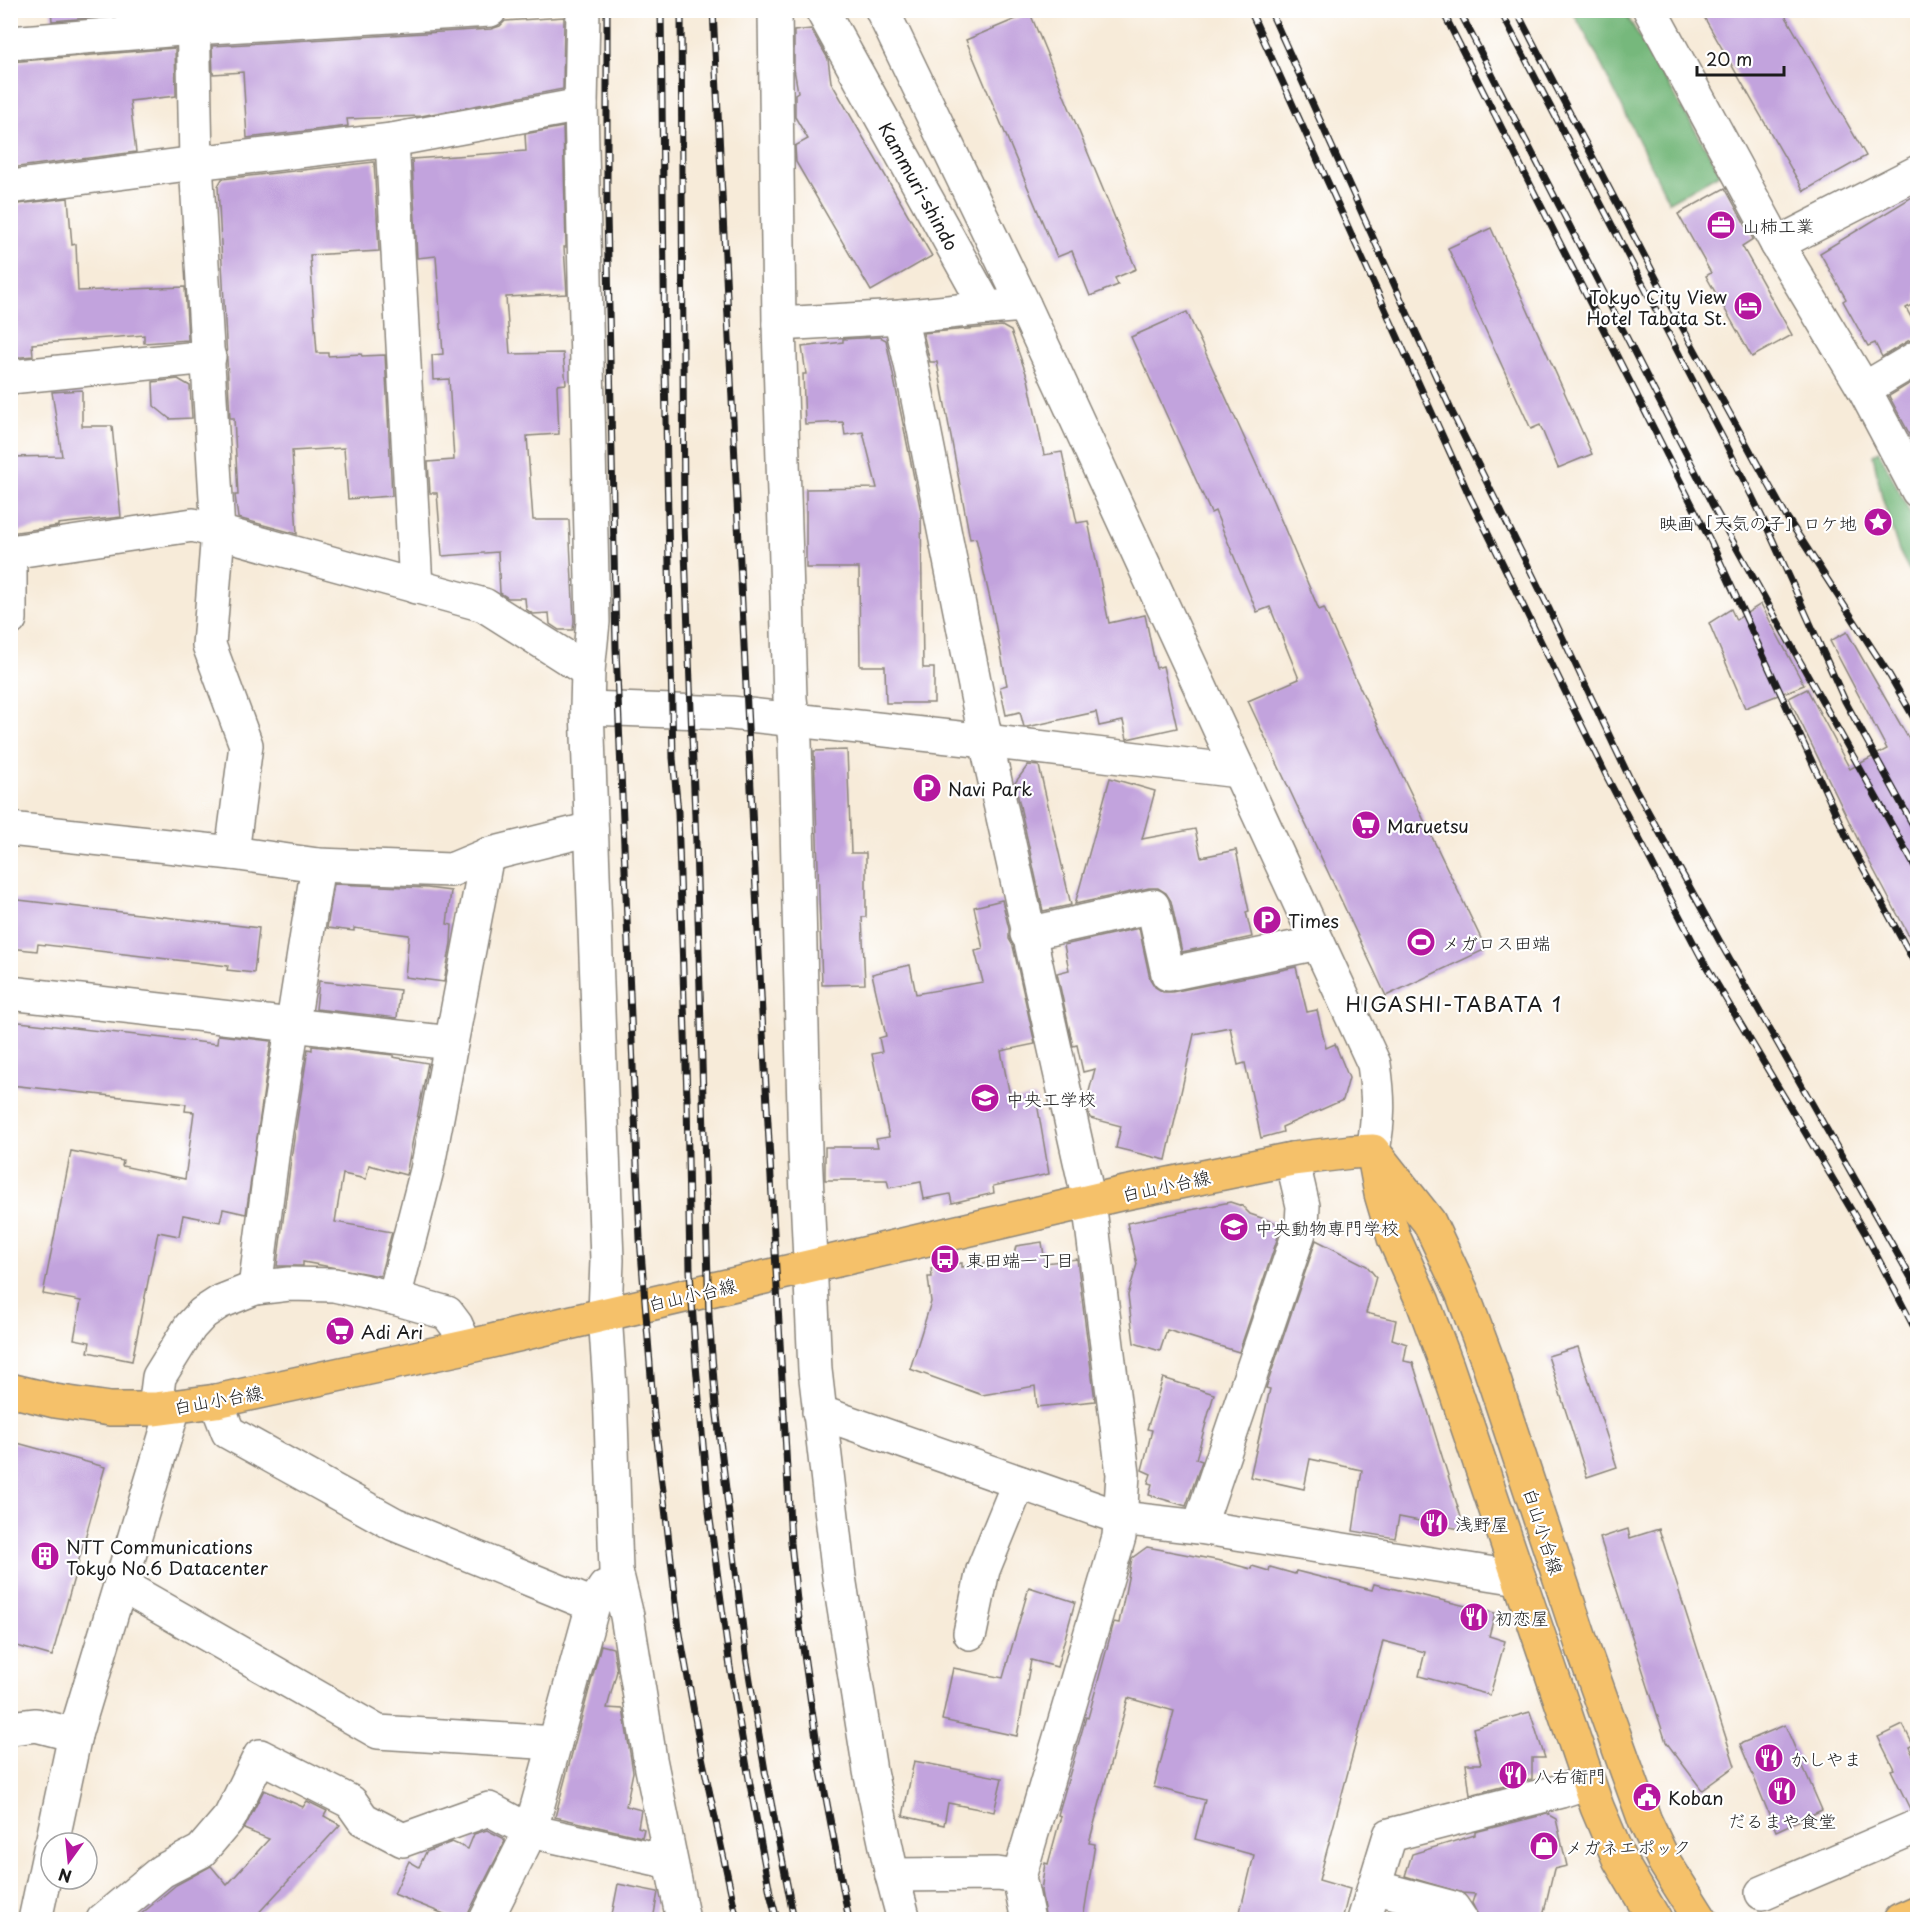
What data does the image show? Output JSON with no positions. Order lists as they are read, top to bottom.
{
  "streets": {
    "main road": ["白山小台線"],
    "street": ["Kammuri-shindo"]
  },
  "districts": ["HIGASHI-TABATA 1"],
  "places": {
    "office": ["山柿工業"],
    "hotel": ["Tokyo City View Hotel Tabata St."],
    "place": ["映画「天気の子」ロケ地"],
    "parking": ["Navi Park", "Times"],
    "supermarket": ["Maruetsu", "Adi Ari"],
    "sports": ["メガロス田端"],
    "school or university": ["中央工学校", "中央動物専門学校"],
    "bus stop": ["東田端一丁目"],
    "restaurant": [
      "浅野屋",
      "初恋屋",
      "かしやま",
      "八右衛門",
      "だるまや食堂"
    ],
    "building": ["NTT Communications Tokyo No.6 Datacenter"],
    "public building": ["Koban"],
    "shop": ["メガネエポック"]
  },
  "scale_bar": "20 m",
  "north": "bottom"
}
